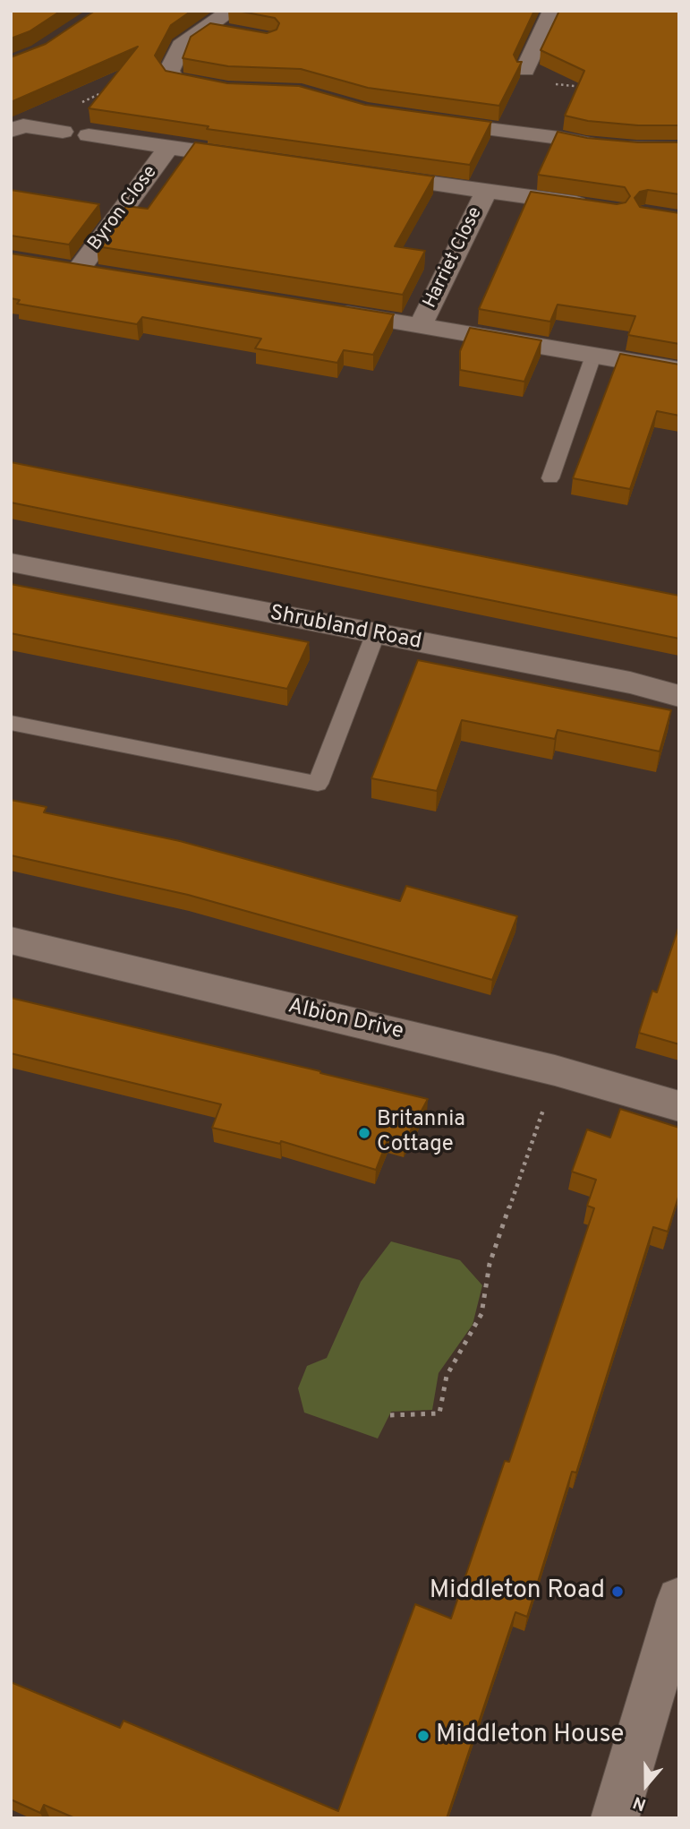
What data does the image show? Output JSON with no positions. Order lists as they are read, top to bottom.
{
  "streets": {
    "street": [
      "Byron Close",
      "Harriet Close",
      "Shrubland Road",
      "Albion Drive"
    ]
  },
  "places": ["Britannia Cottage", "Middleton Road", "Middleton House"],
  "north": "bottom"
}
